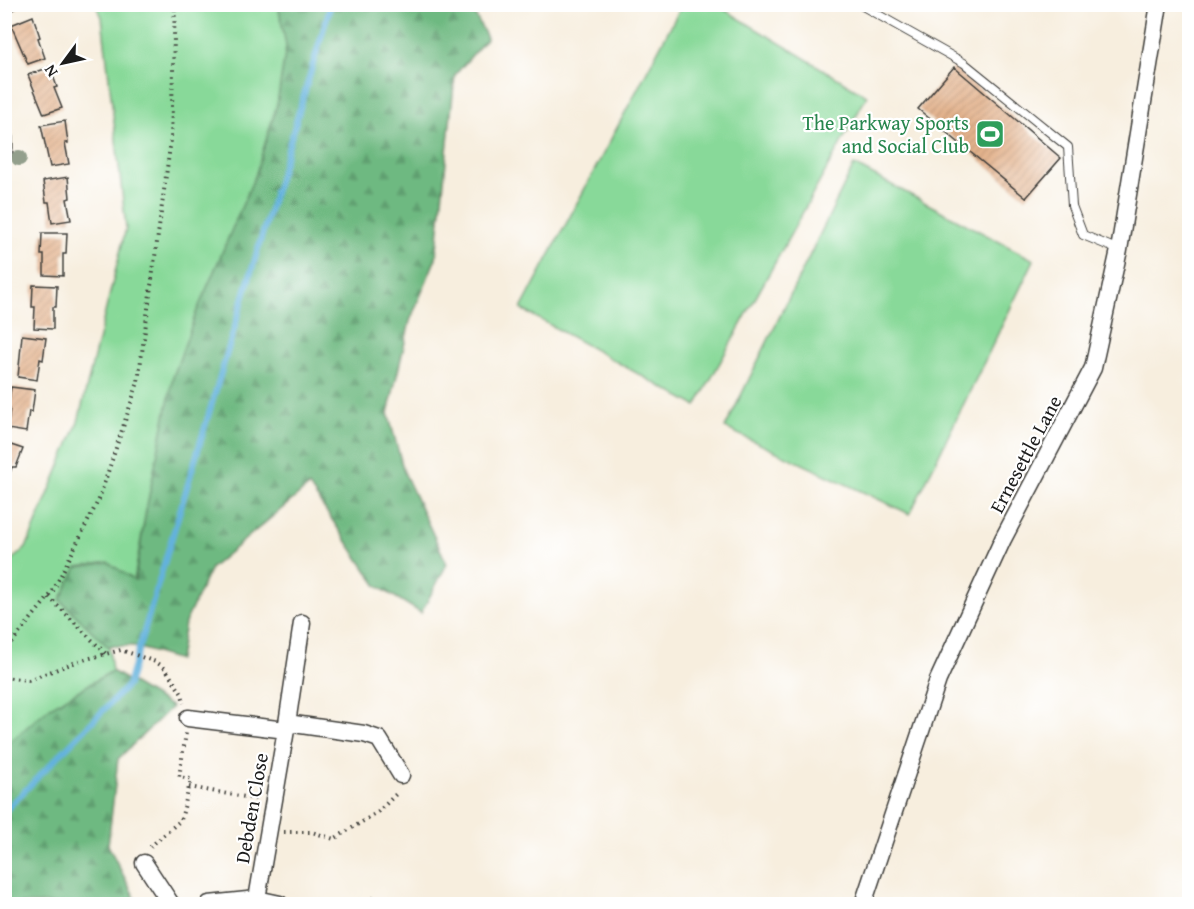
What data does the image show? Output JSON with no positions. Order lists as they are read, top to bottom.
{
  "streets": {
    "street": ["Ernesettle Lane", "Debden Close"]
  },
  "places": {
    "sports": ["The Parkway Sports and Social Club"]
  },
  "north": "bottom left"
}
